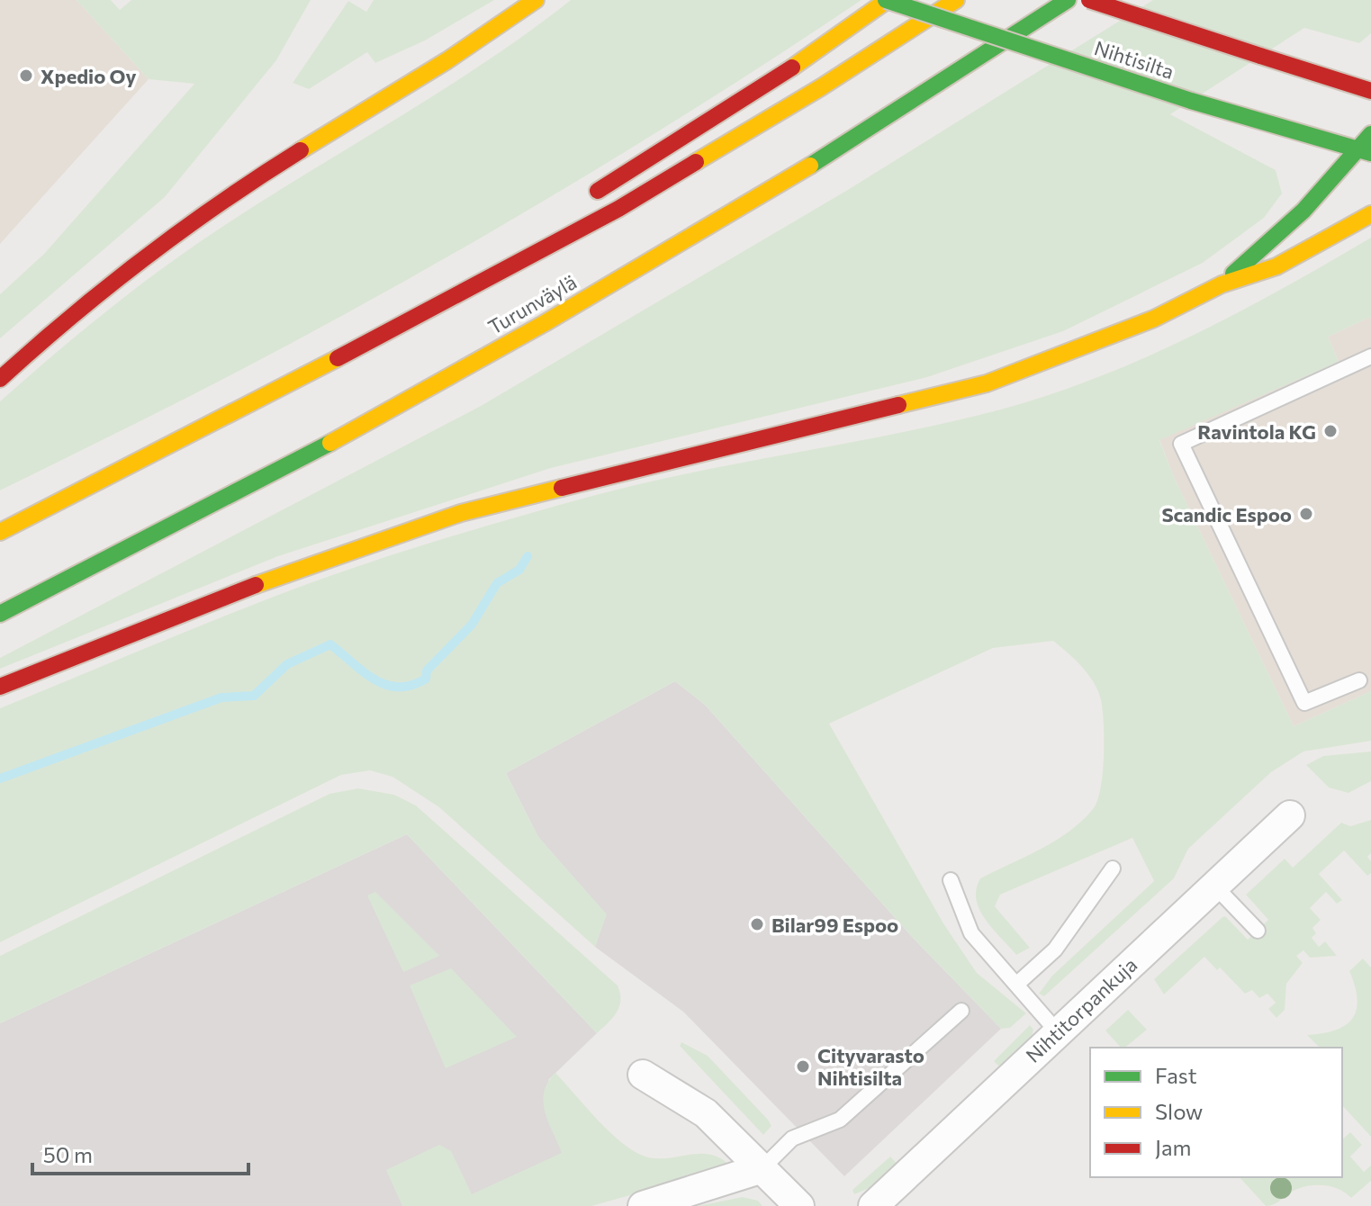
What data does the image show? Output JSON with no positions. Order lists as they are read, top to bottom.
{
  "streets": {
    "main road": ["Nihtisilta", "Turunväylä"],
    "street": ["Nihtitorpankuja"]
  },
  "places": [
    "Xpedio Oy",
    "Ravintola KG",
    "Scandic Espoo",
    "Bilar99 Espoo",
    "Cityvarasto Nihtisilta"
  ],
  "legend": ["Fast", "Slow", "Jam"],
  "scale_bar": "50 m"
}
